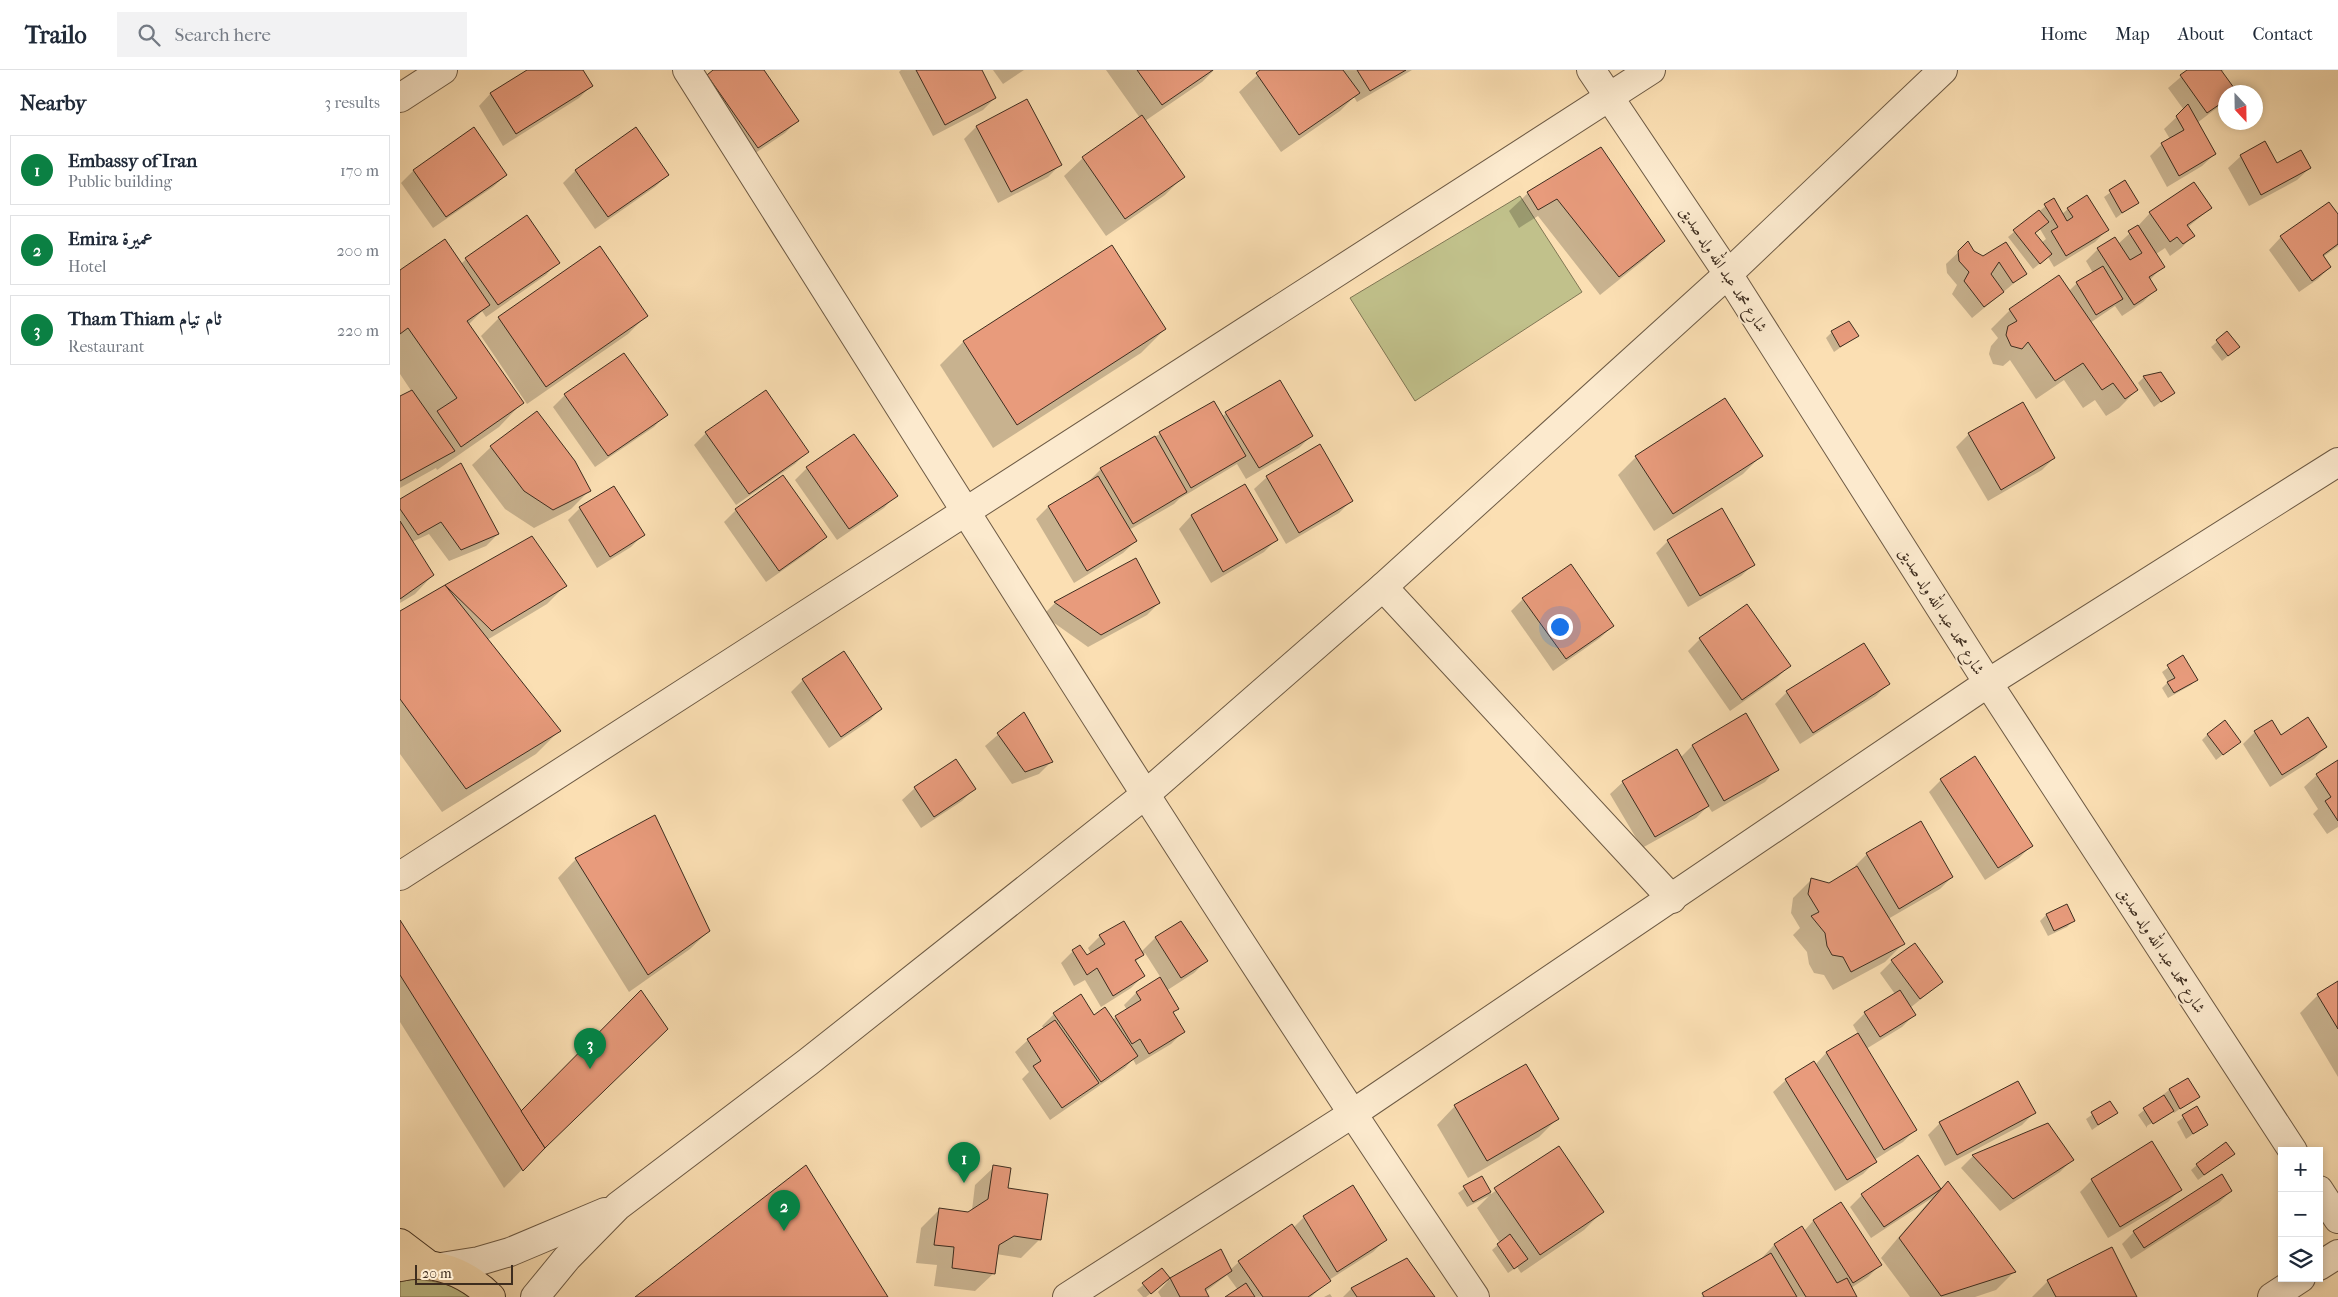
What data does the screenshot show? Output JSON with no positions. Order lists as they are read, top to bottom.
{
  "streets": {
    "street": ["شارع محمد عبد الله ولد صديق"]
  },
  "scale_bar": "20 m",
  "north": "bottom",
  "page": {
    "header": "Trailo",
    "search": "Search here",
    "nav": [
      "Home",
      "Map",
      "About",
      "Contact"
    ],
    "heading": ["Nearby", "3 results"],
    "list": [
      {
        "mark": "1",
        "name": "Embassy of Iran",
        "note": "Public building",
        "value": "170 m"
      },
      {
        "mark": "2",
        "name": "Emira عميرة",
        "note": "Hotel",
        "value": "200 m"
      },
      {
        "mark": "3",
        "name": "Tham Thiam ثام تيام",
        "note": "Restaurant",
        "value": "220 m"
      }
    ],
    "pins": ["3", "1", "2"],
    "map_buttons": ["+", "−"],
    "scale": "20 m"
  }
}
